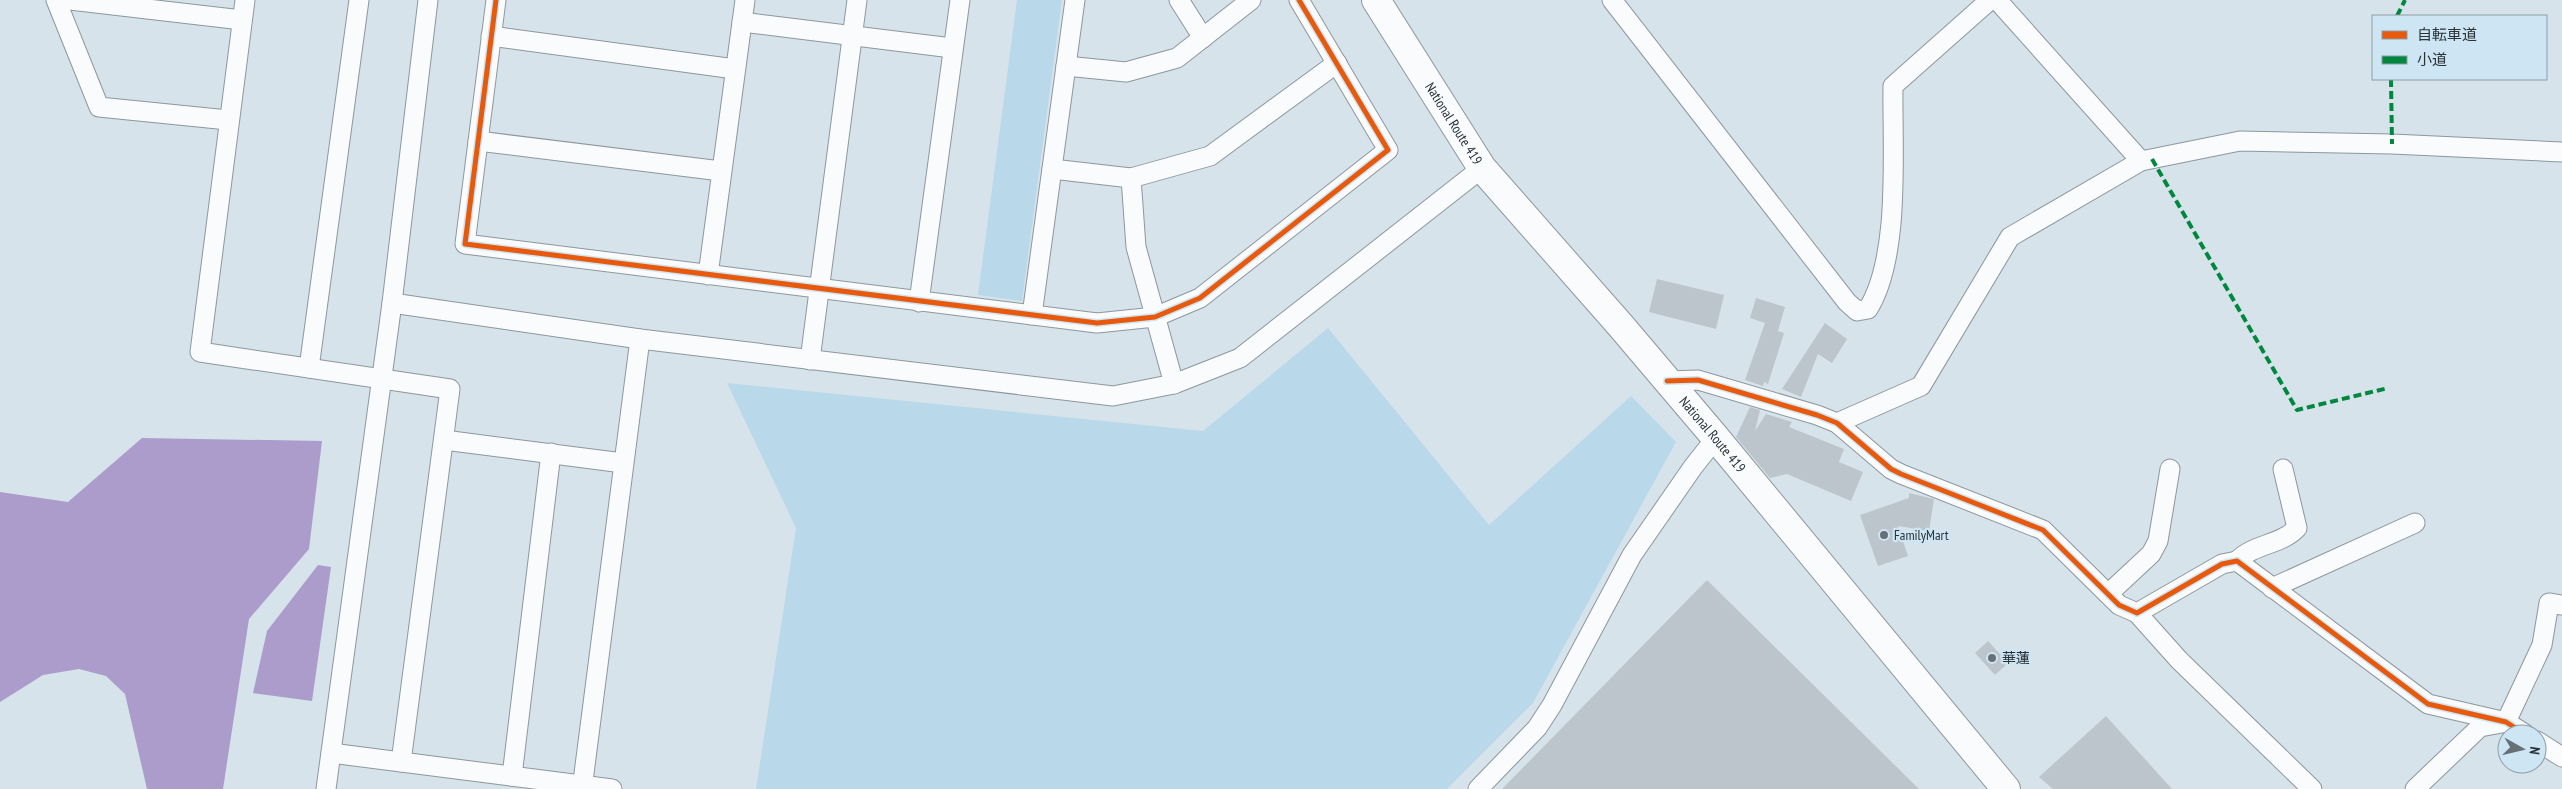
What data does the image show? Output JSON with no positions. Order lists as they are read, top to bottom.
{
  "streets": {
    "highway": ["National Route 419"]
  },
  "places": ["FamilyMart", "華蓮"],
  "legend": ["自転車道", "小道"],
  "north": "right"
}
